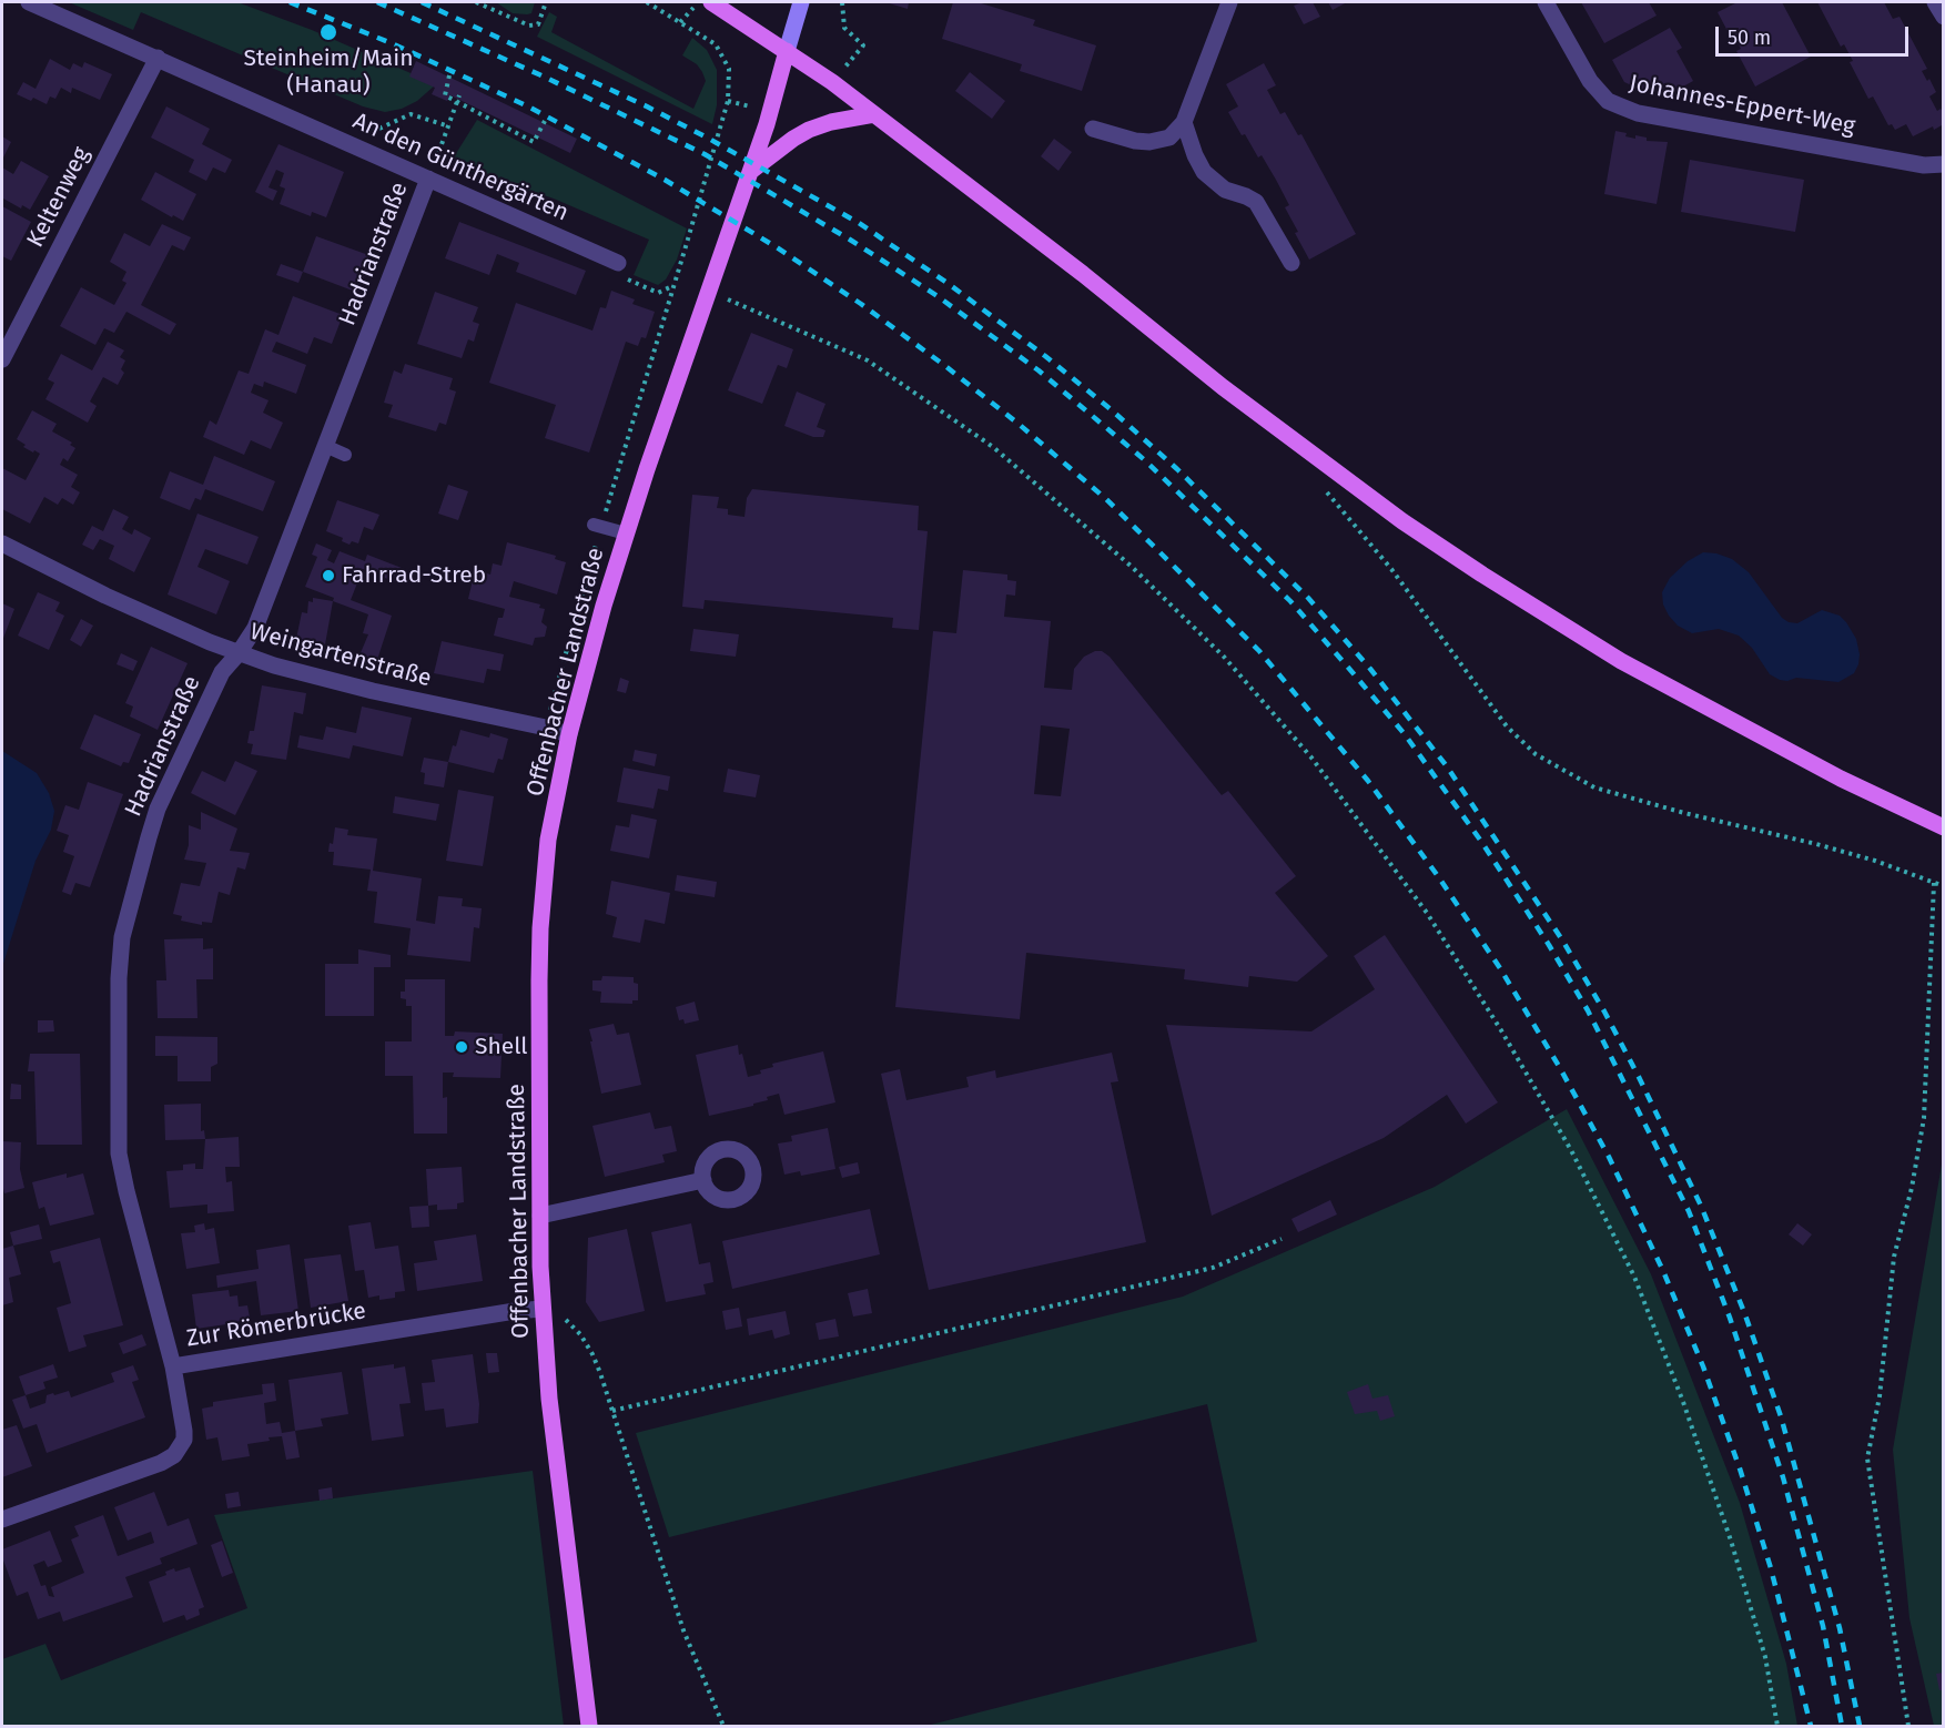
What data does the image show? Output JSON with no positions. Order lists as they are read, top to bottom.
{
  "streets": {
    "main road": ["Offenbacher Landstraße"],
    "street": [
      "Johannes-Eppert-Weg",
      "An den Günthergärten",
      "Keltenweg",
      "Hadrianstraße",
      "Weingartenstraße",
      "Zur Römerbrücke"
    ]
  },
  "crossings": [
    ["An den Günthergärten", "Keltenweg"],
    ["An den Günthergärten", "Hadrianstraße"],
    ["Hadrianstraße", "Weingartenstraße"],
    ["Hadrianstraße", "Zur Römerbrücke"],
    ["Weingartenstraße", "Offenbacher Landstraße"],
    ["Offenbacher Landstraße", "Zur Römerbrücke"]
  ],
  "places": ["Steinheim/Main (Hanau)", "Fahrrad-Streb", "Shell"],
  "scale_bar": "50 m"
}
